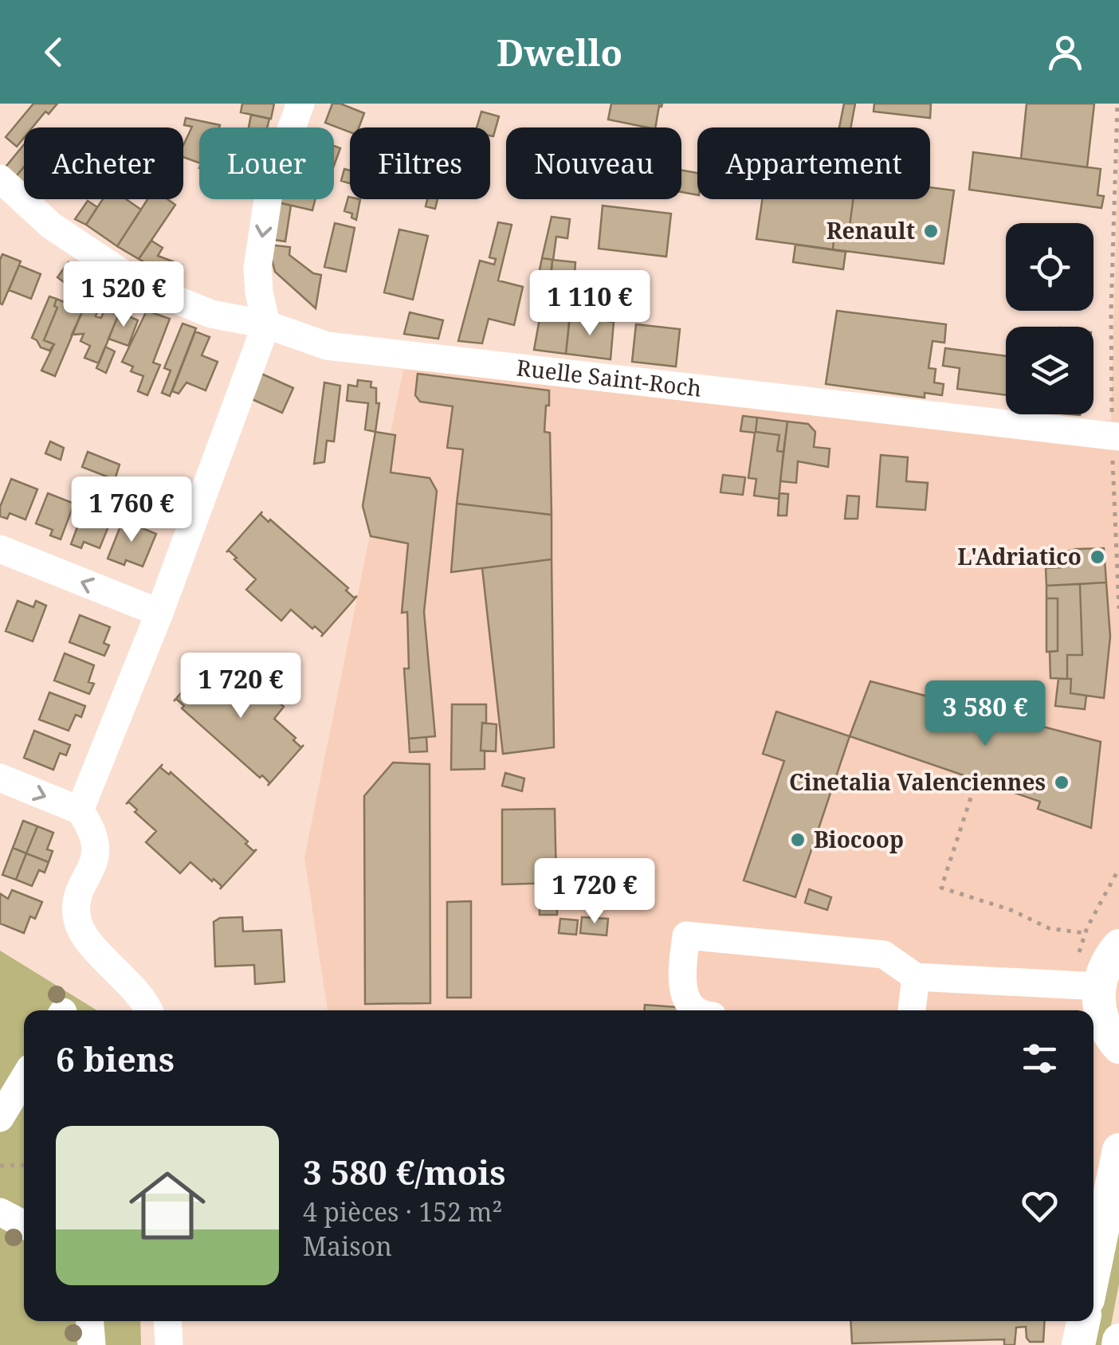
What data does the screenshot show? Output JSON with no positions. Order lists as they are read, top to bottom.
{
  "streets": {
    "street": ["Ruelle Saint-Roch"]
  },
  "places": [
    "Renault",
    "L'Adriatico",
    "Cinetalia Valenciennes",
    "Biocoop"
  ],
  "page": {
    "header": "Dwello",
    "chip": [
      "Acheter",
      "Louer",
      "Filtres",
      "Nouveau",
      "Appartement"
    ],
    "price": [
      "1 520 €",
      "1 110 €",
      "1 760 €",
      "1 720 €",
      "3 580 €",
      "1 720 €"
    ],
    "heading": "6 biens",
    "list": [
      {
        "name": "3 580 €/mois",
        "note": "4 pièces · 152 m² · Maison"
      }
    ]
  }
}
